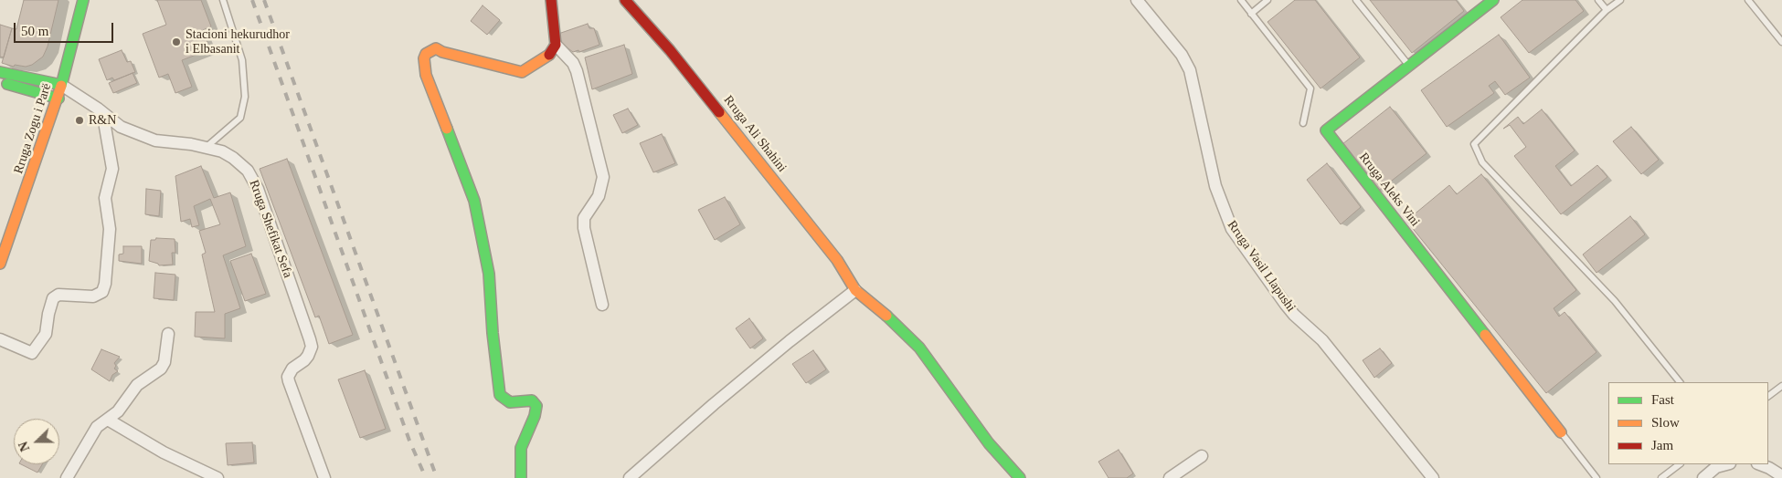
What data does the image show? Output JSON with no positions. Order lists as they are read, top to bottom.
{
  "streets": {
    "street": [
      "Rruga Zogu i Parë",
      "Rruga Ali Shahini",
      "Rruga Aleks Vini",
      "Rruga Shefikat Sefa",
      "Rruga Vasil Llapushi"
    ]
  },
  "crossings": [
    ["Rruga Zogu i Parë", "Rruga Shefikat Sefa"]
  ],
  "places": ["Stacioni hekurudhor i Elbasanit", "R&N"],
  "legend": ["Fast", "Slow", "Jam"],
  "scale_bar": "50 m",
  "north": "left"
}
